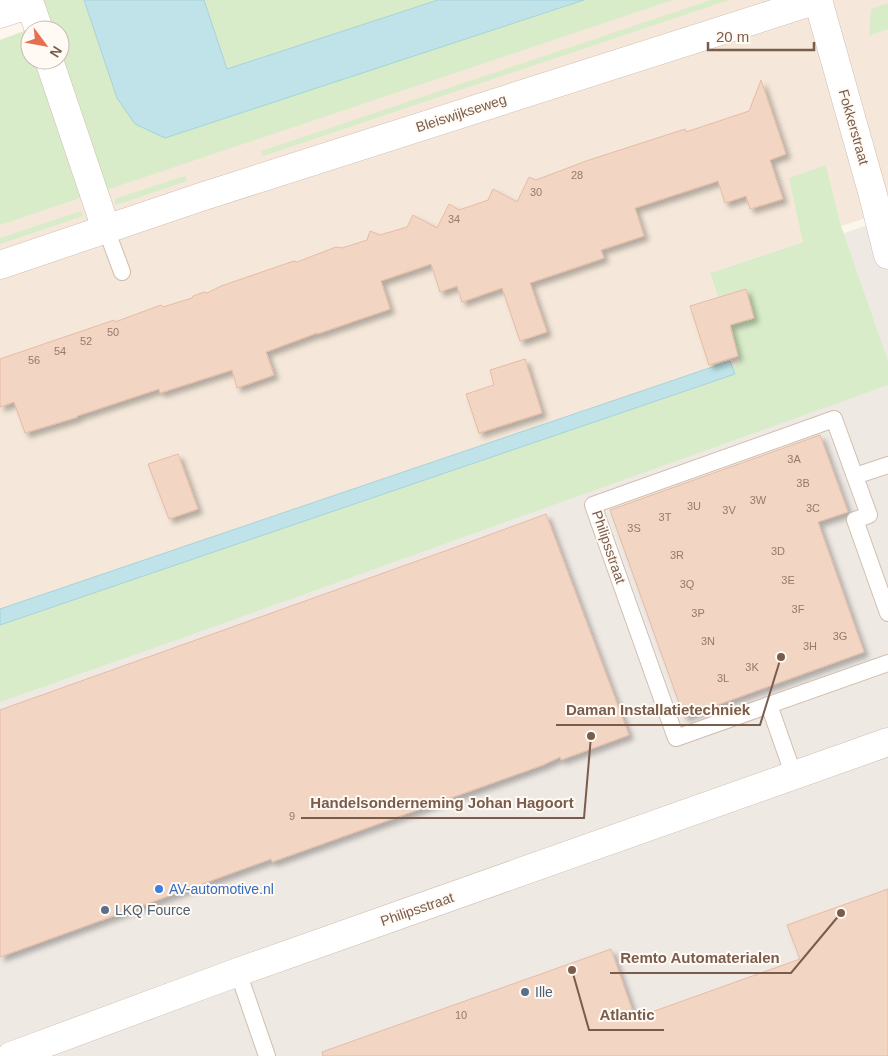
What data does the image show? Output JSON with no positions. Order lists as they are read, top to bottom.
{
  "streets": {
    "street": ["Bleiswijkseweg", "Fokkerstraat", "Philipsstraat"]
  },
  "crossings": [
    ["Bleiswijkseweg", "Fokkerstraat"]
  ],
  "places": [
    "Daman Installatietechniek",
    "Handelsonderneming Johan Hagoort",
    "AV-automotive.nl",
    "LKQ Fource",
    "Remto Automaterialen",
    "Atlantic",
    "Ille"
  ],
  "house_numbers": [
    "28",
    "30",
    "34",
    "50",
    "52",
    "54",
    "56",
    "3A",
    "3B",
    "3W",
    "3U",
    "3C",
    "3V",
    "3T",
    "3S",
    "3D",
    "3R",
    "3E",
    "3Q",
    "3F",
    "3P",
    "3G",
    "3N",
    "3H",
    "3K",
    "3L",
    "9",
    "10"
  ],
  "scale_bar": "20 m",
  "north": "bottom right"
}
